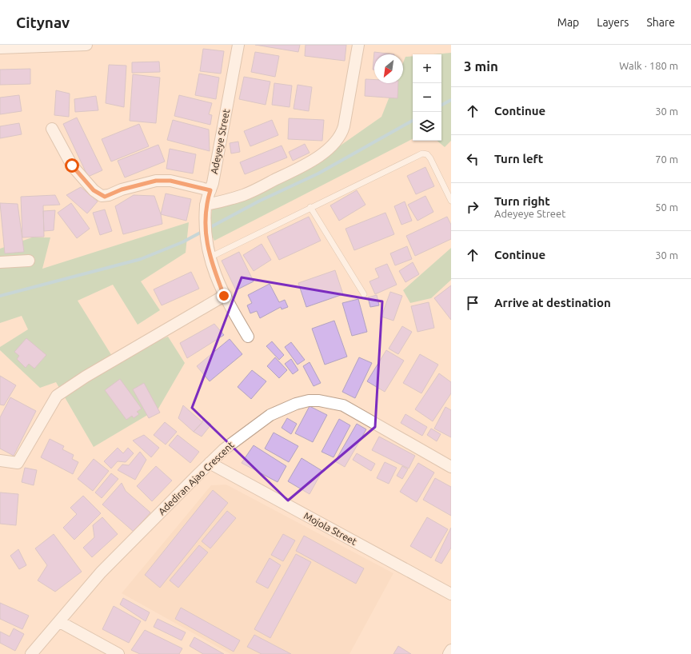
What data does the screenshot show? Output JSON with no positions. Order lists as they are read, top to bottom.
{
  "streets": {
    "street": ["Adeyeye Street", "Adediran Ajao Crescent", "Mojola Street"]
  },
  "crossings": [
    ["Adediran Ajao Crescent", "Mojola Street"]
  ],
  "north": "bottom left",
  "page": {
    "header": "Citynav",
    "nav": ["Map", "Layers", "Share"],
    "heading": ["3 min", "Walk · 180 m"],
    "map_buttons": ["+", "−"],
    "list": [
      ["Continue", "30 m"],
      ["Turn left", "70 m"],
      ["Turn right", "Adeyeye Street", "50 m"],
      ["Continue", "30 m"],
      "Arrive at destination"
    ]
  }
}
